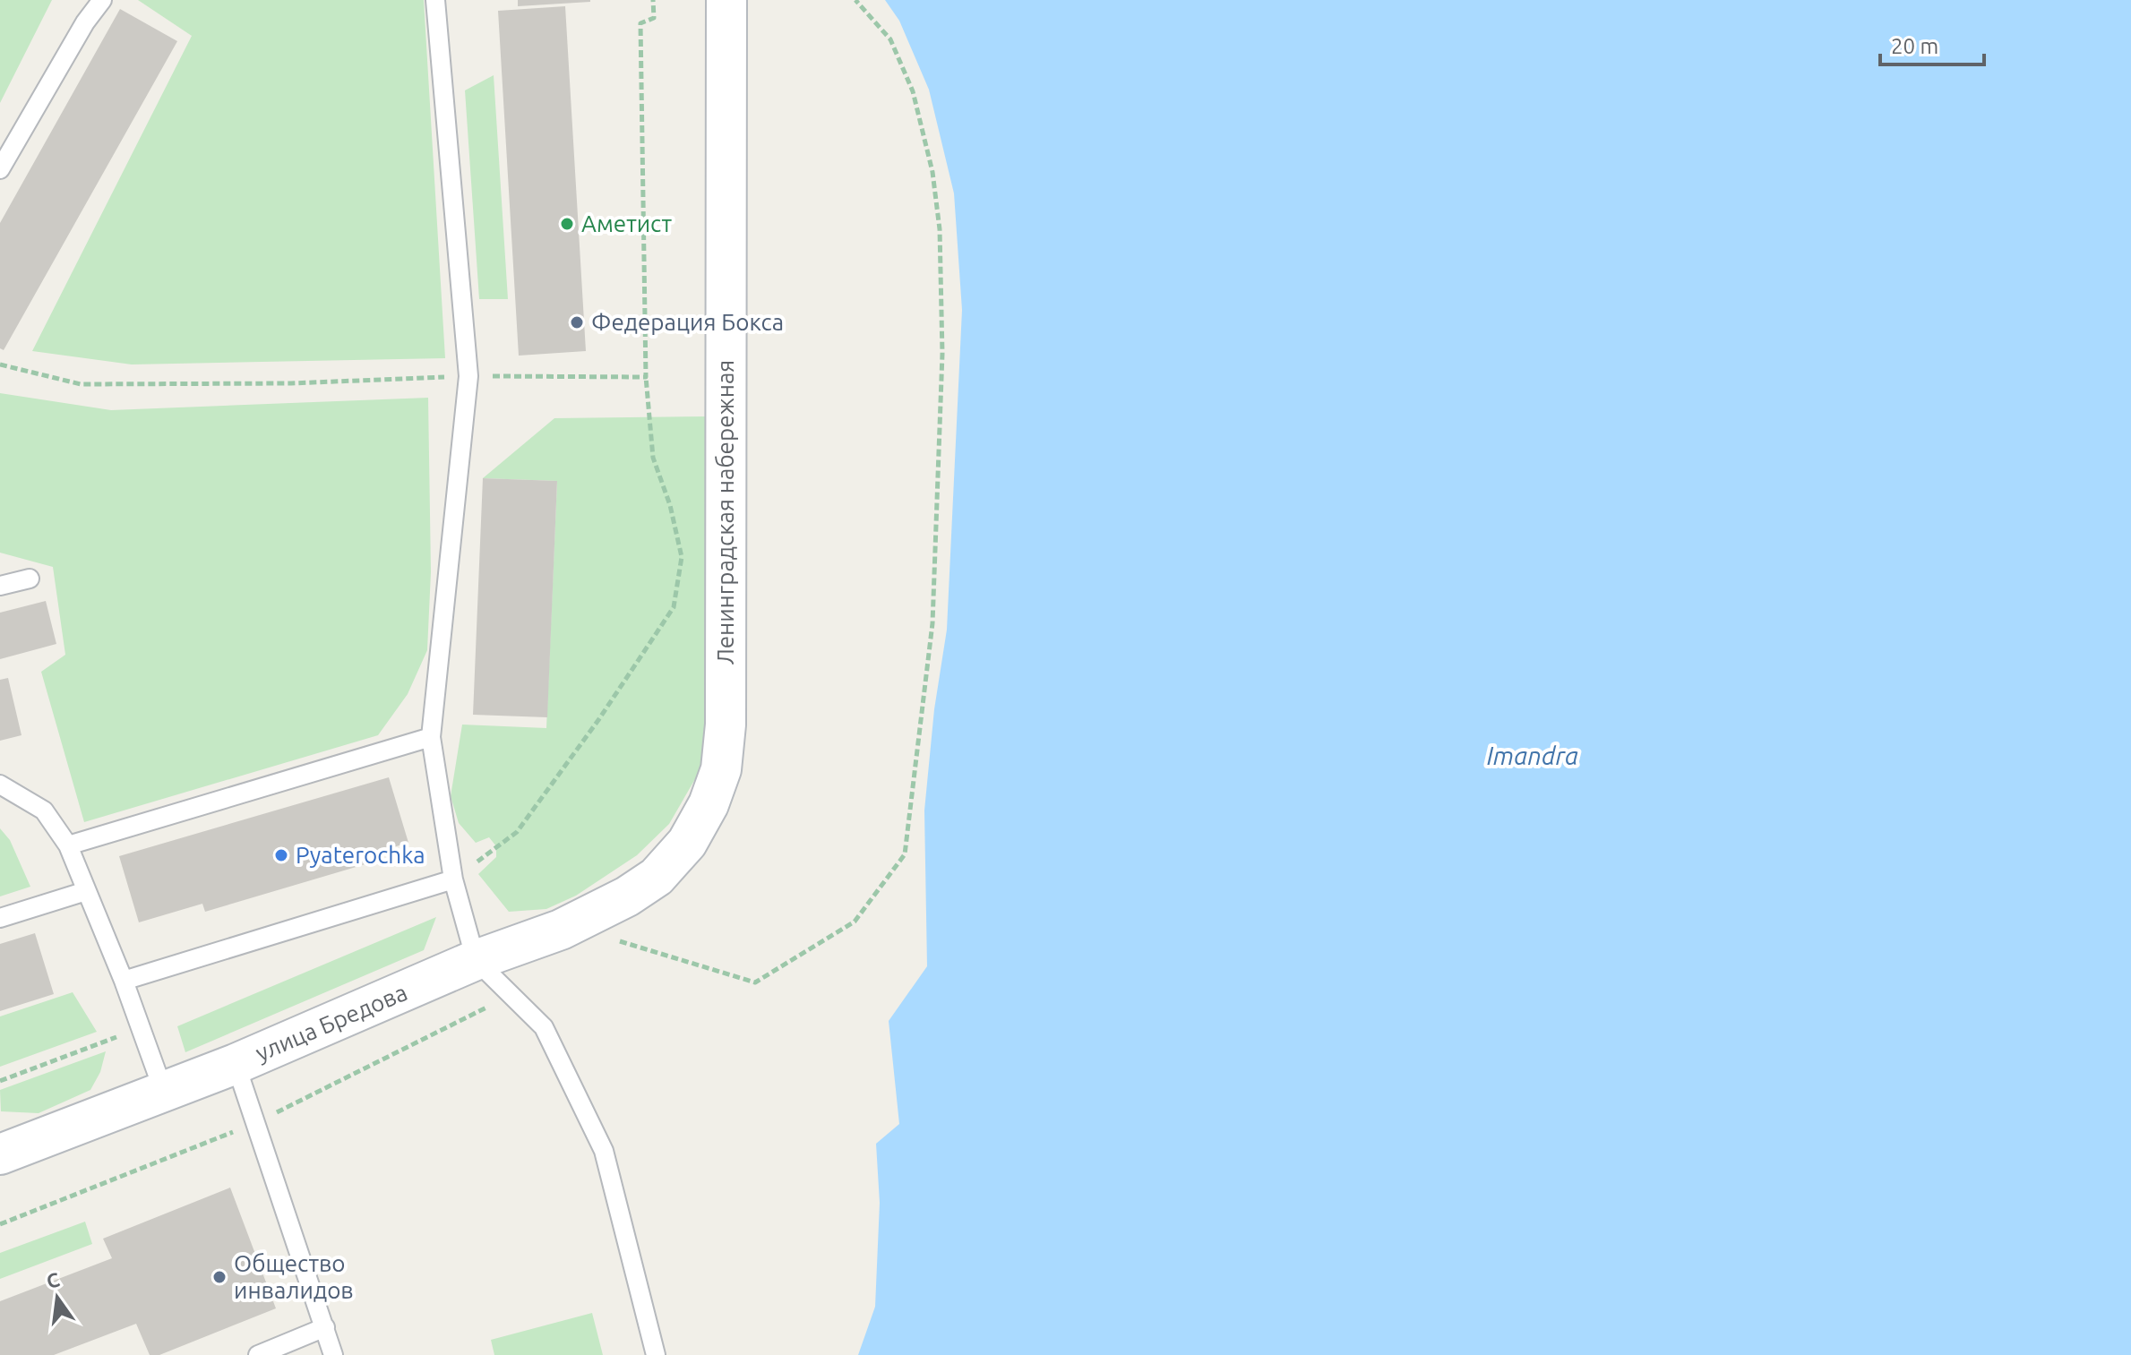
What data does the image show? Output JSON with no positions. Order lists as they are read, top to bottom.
{
  "streets": {
    "main road": ["Ленинградская набережная", "улица Бредова"]
  },
  "crossings": [
    ["Ленинградская набережная", "улица Бредова"]
  ],
  "water": ["Imandra"],
  "places": [
    "Аметист",
    "Федерация Бокса",
    "Pyaterochka",
    "Общество инвалидов"
  ],
  "scale_bar": "20 m",
  "north": "top"
}
